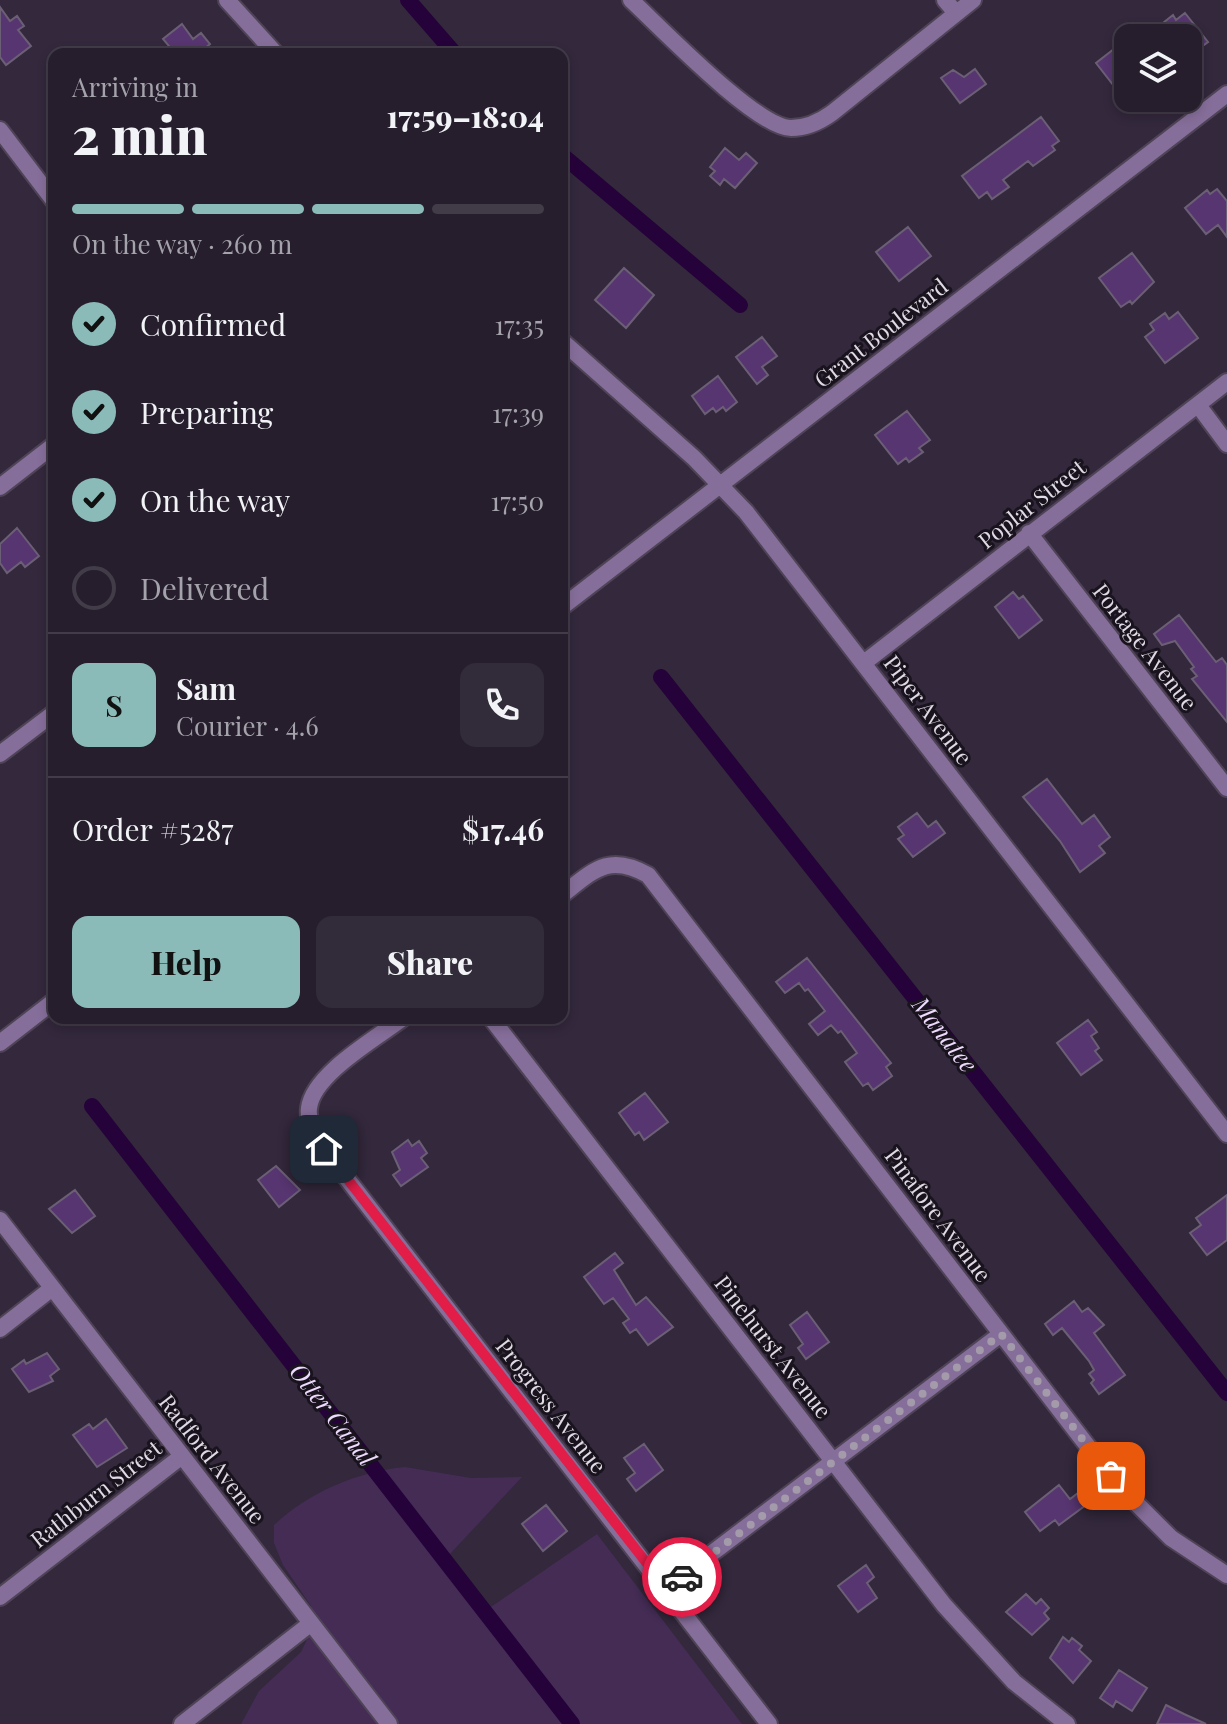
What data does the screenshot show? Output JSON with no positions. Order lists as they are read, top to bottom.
{
  "streets": {
    "street": [
      "Grant Boulevard",
      "Poplar Street",
      "Portage Avenue",
      "Piper Avenue",
      "Pinafore Avenue",
      "Pinehurst Avenue",
      "Progress Avenue",
      "Radford Avenue",
      "Rathburn Street"
    ]
  },
  "crossings": [
    ["Grant Boulevard", "Piper Avenue"],
    ["Poplar Street", "Portage Avenue"],
    ["Poplar Street", "Piper Avenue"],
    ["Radford Avenue", "Rathburn Street"]
  ],
  "water": ["Manatee", "Otter Canal"],
  "page": {
    "heading": ["2 min", "Arriving in", "17:59–18:04"],
    "panel": [
      "Sam",
      "Courier · 4.6",
      "Order #5287",
      "$17.46"
    ],
    "bar": "On the way · 260 m",
    "list": [
      ["Confirmed", "17:35"],
      ["Preparing", "17:39"],
      ["On the way", "17:50"],
      "Delivered"
    ],
    "round": "S",
    "buttons": ["Help", "Share"]
  }
}
